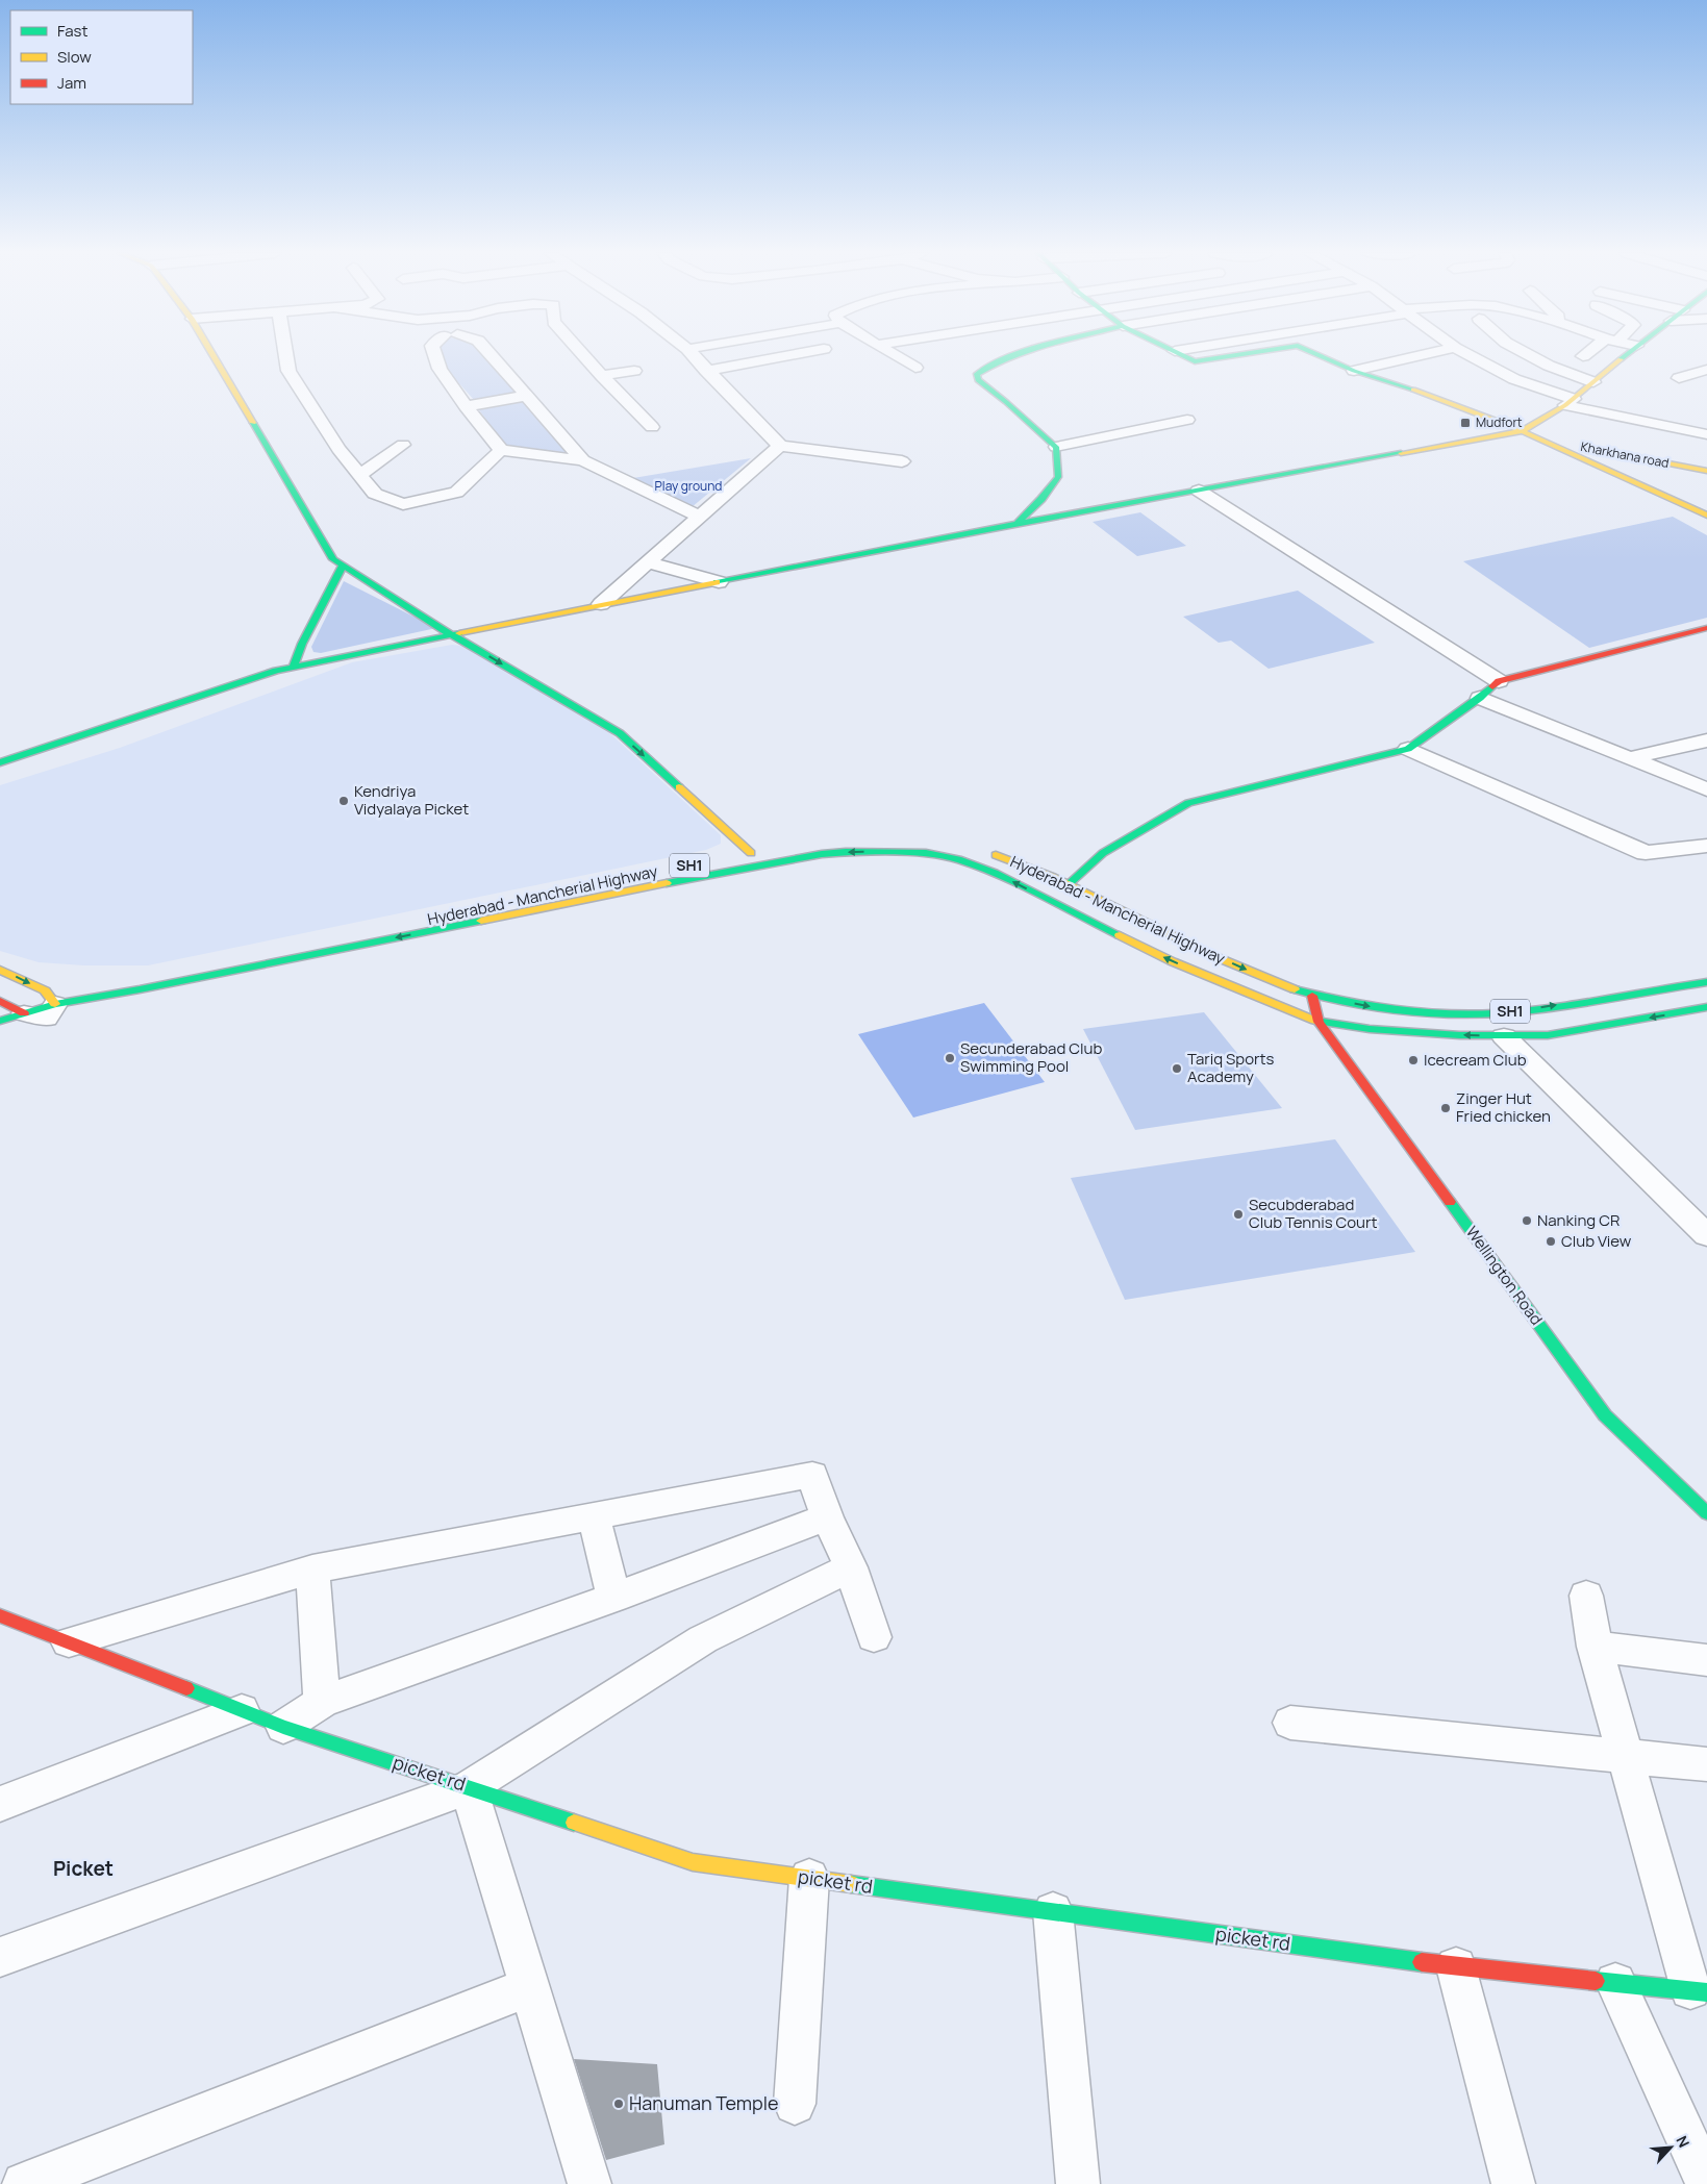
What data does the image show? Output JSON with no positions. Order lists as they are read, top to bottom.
{
  "streets": {
    "street": [
      "Kharkhana road",
      "SH1",
      "Hyderabad - Mancherial Highway",
      "Wellington Road",
      "picket rd"
    ]
  },
  "crossings": [
    ["Hyderabad - Mancherial Highway", "Wellington Road"]
  ],
  "districts": ["Picket"],
  "parks": ["Play ground"],
  "places": {
    "transit": ["Mudfort"],
    "other": [
      "Kendriya Vidyalaya Picket",
      "Secunderabad Club Swimming Pool",
      "Icecream Club",
      "Tariq Sports Academy",
      "Zinger Hut Fried chicken",
      "Secubderabad Club Tennis Court",
      "Nanking CR",
      "Club View",
      "Hanuman Temple"
    ]
  },
  "legend": ["Fast", "Slow", "Jam"],
  "north": "top right"
}
